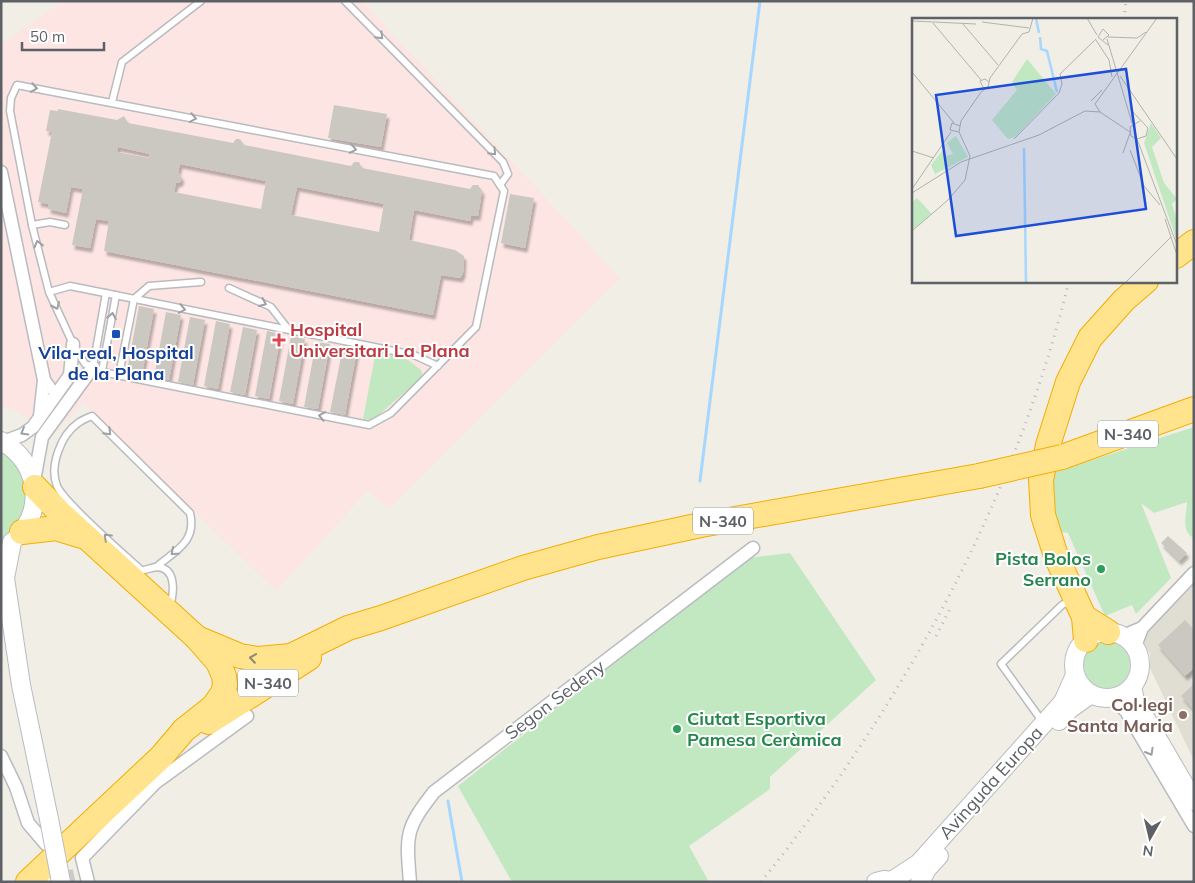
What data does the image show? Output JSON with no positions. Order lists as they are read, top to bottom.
{
  "streets": {
    "highway": ["N-340"],
    "main road": ["Avinguda Europa"],
    "street": ["Segon Sedeny"]
  },
  "places": {
    "transit": ["Vila-real, Hospital de la Plana"],
    "health": ["Hospital Universitari La Plana"],
    "other": ["Pista Bolos Serrano", "Col·legi Santa Maria", "Ciutat Esportiva Pamesa Ceràmica"]
  },
  "scale_bar": "50 m",
  "north": "bottom"
}
